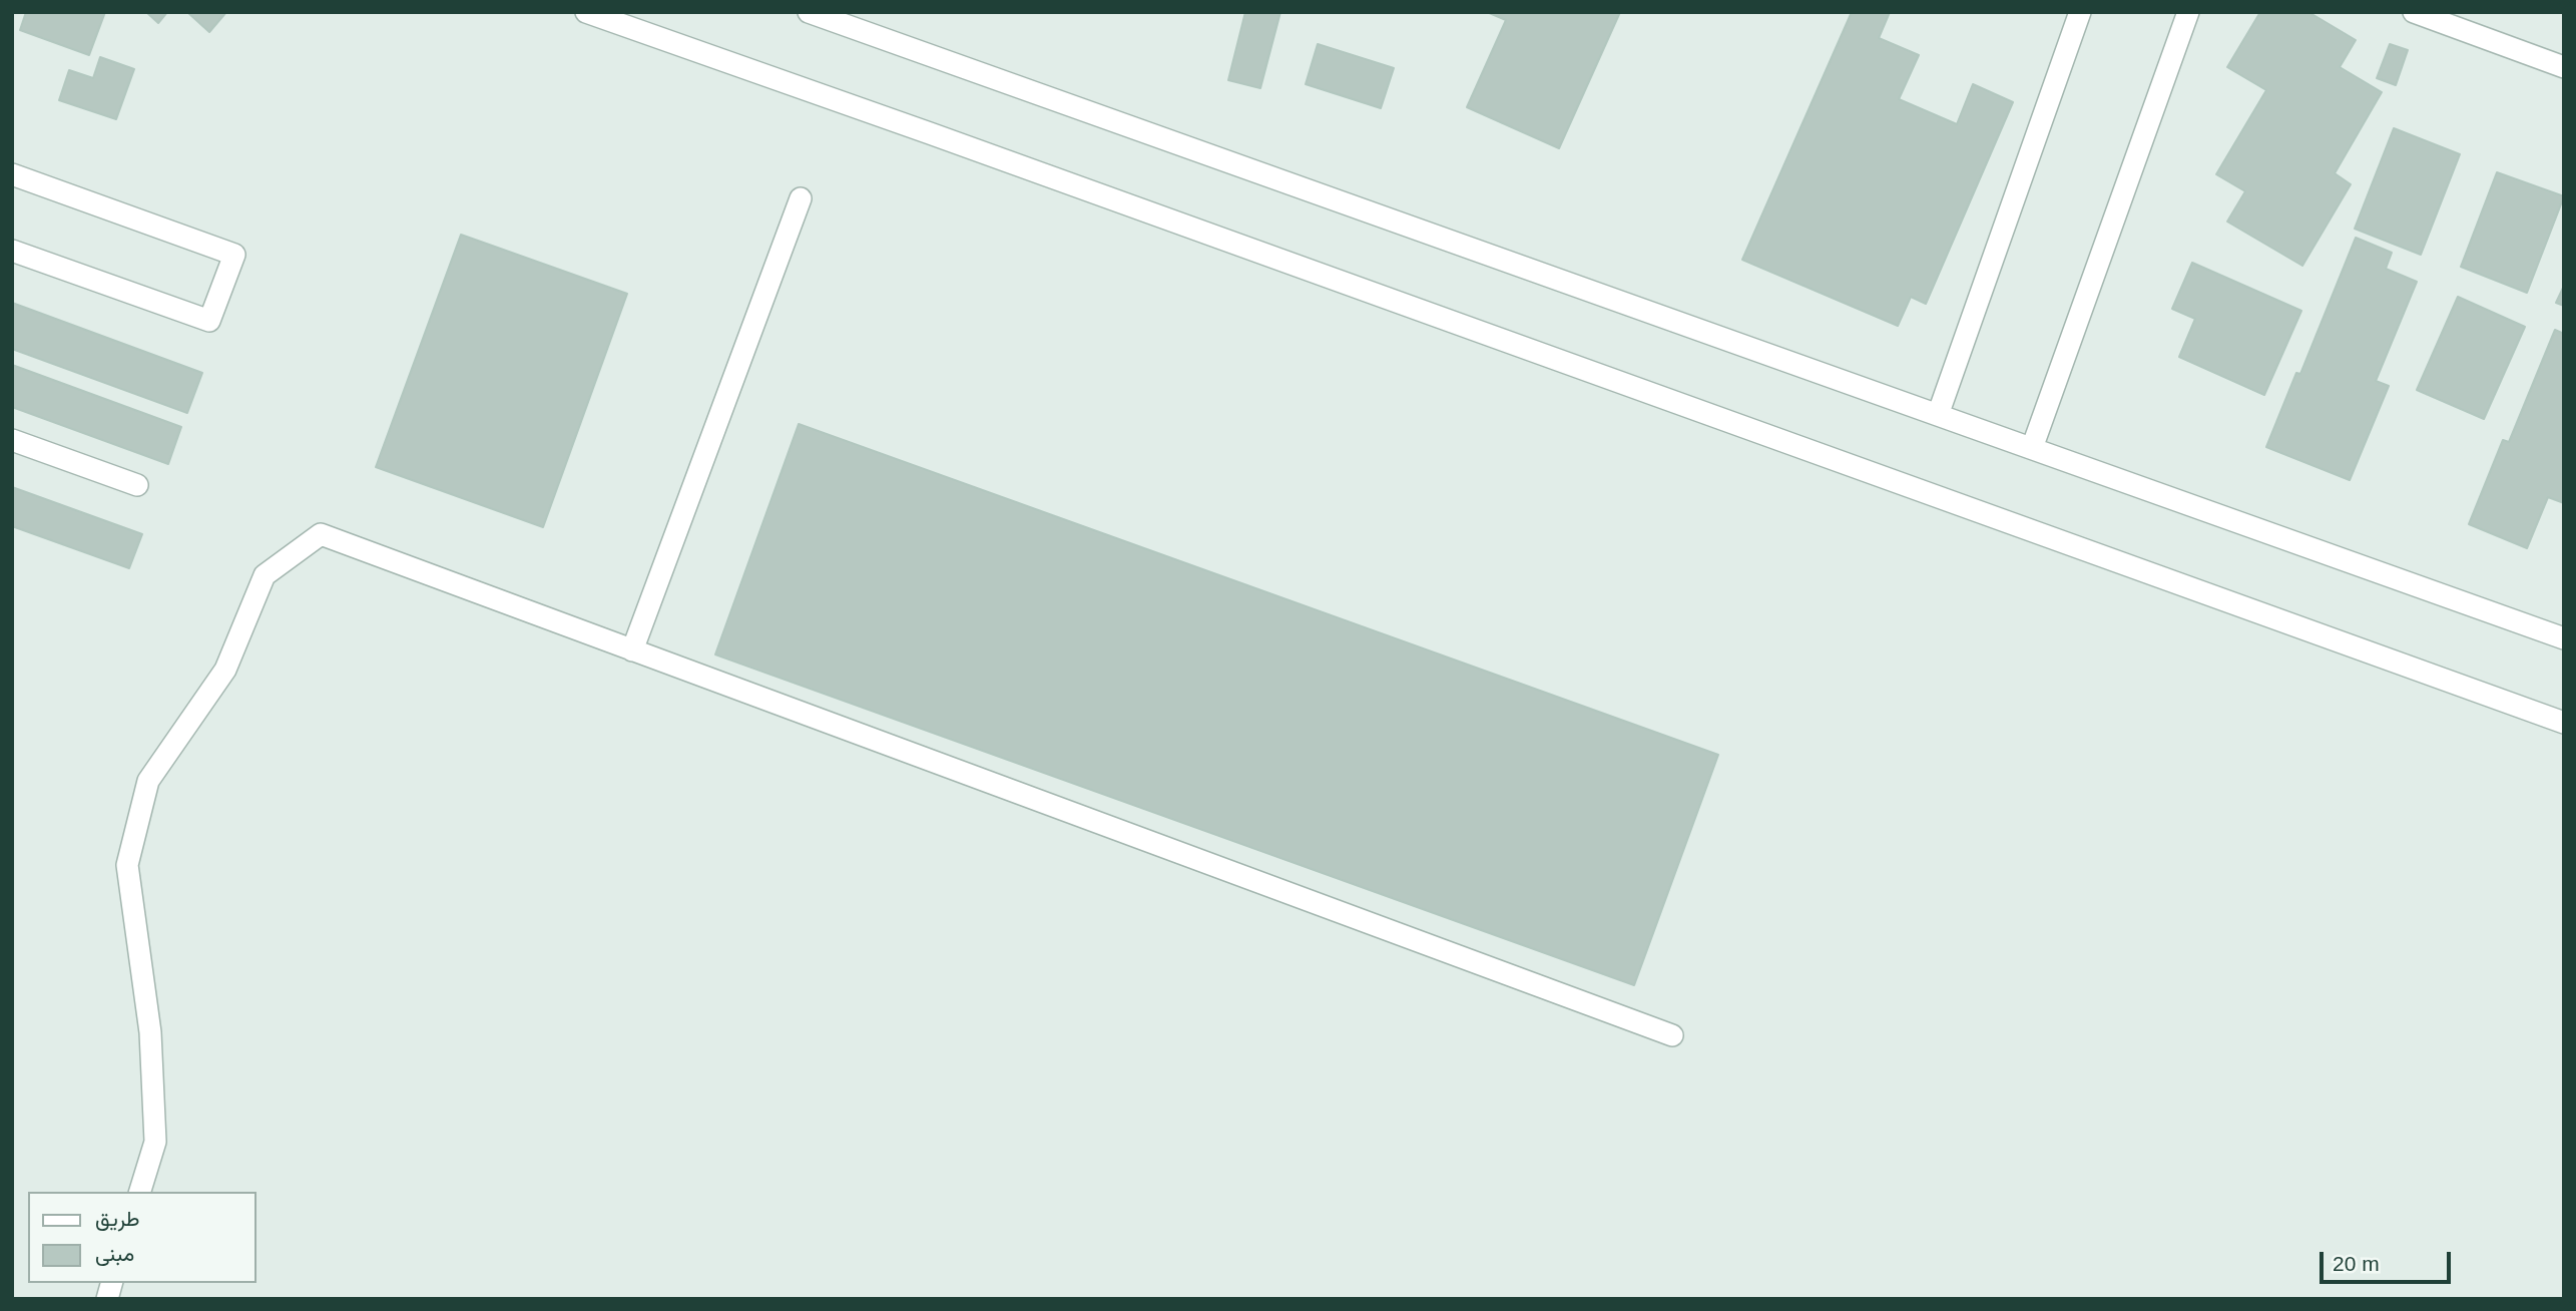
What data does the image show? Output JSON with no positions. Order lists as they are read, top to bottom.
{
  "legend": ["طريق", "مبنى"],
  "scale_bar": "20 m"
}
